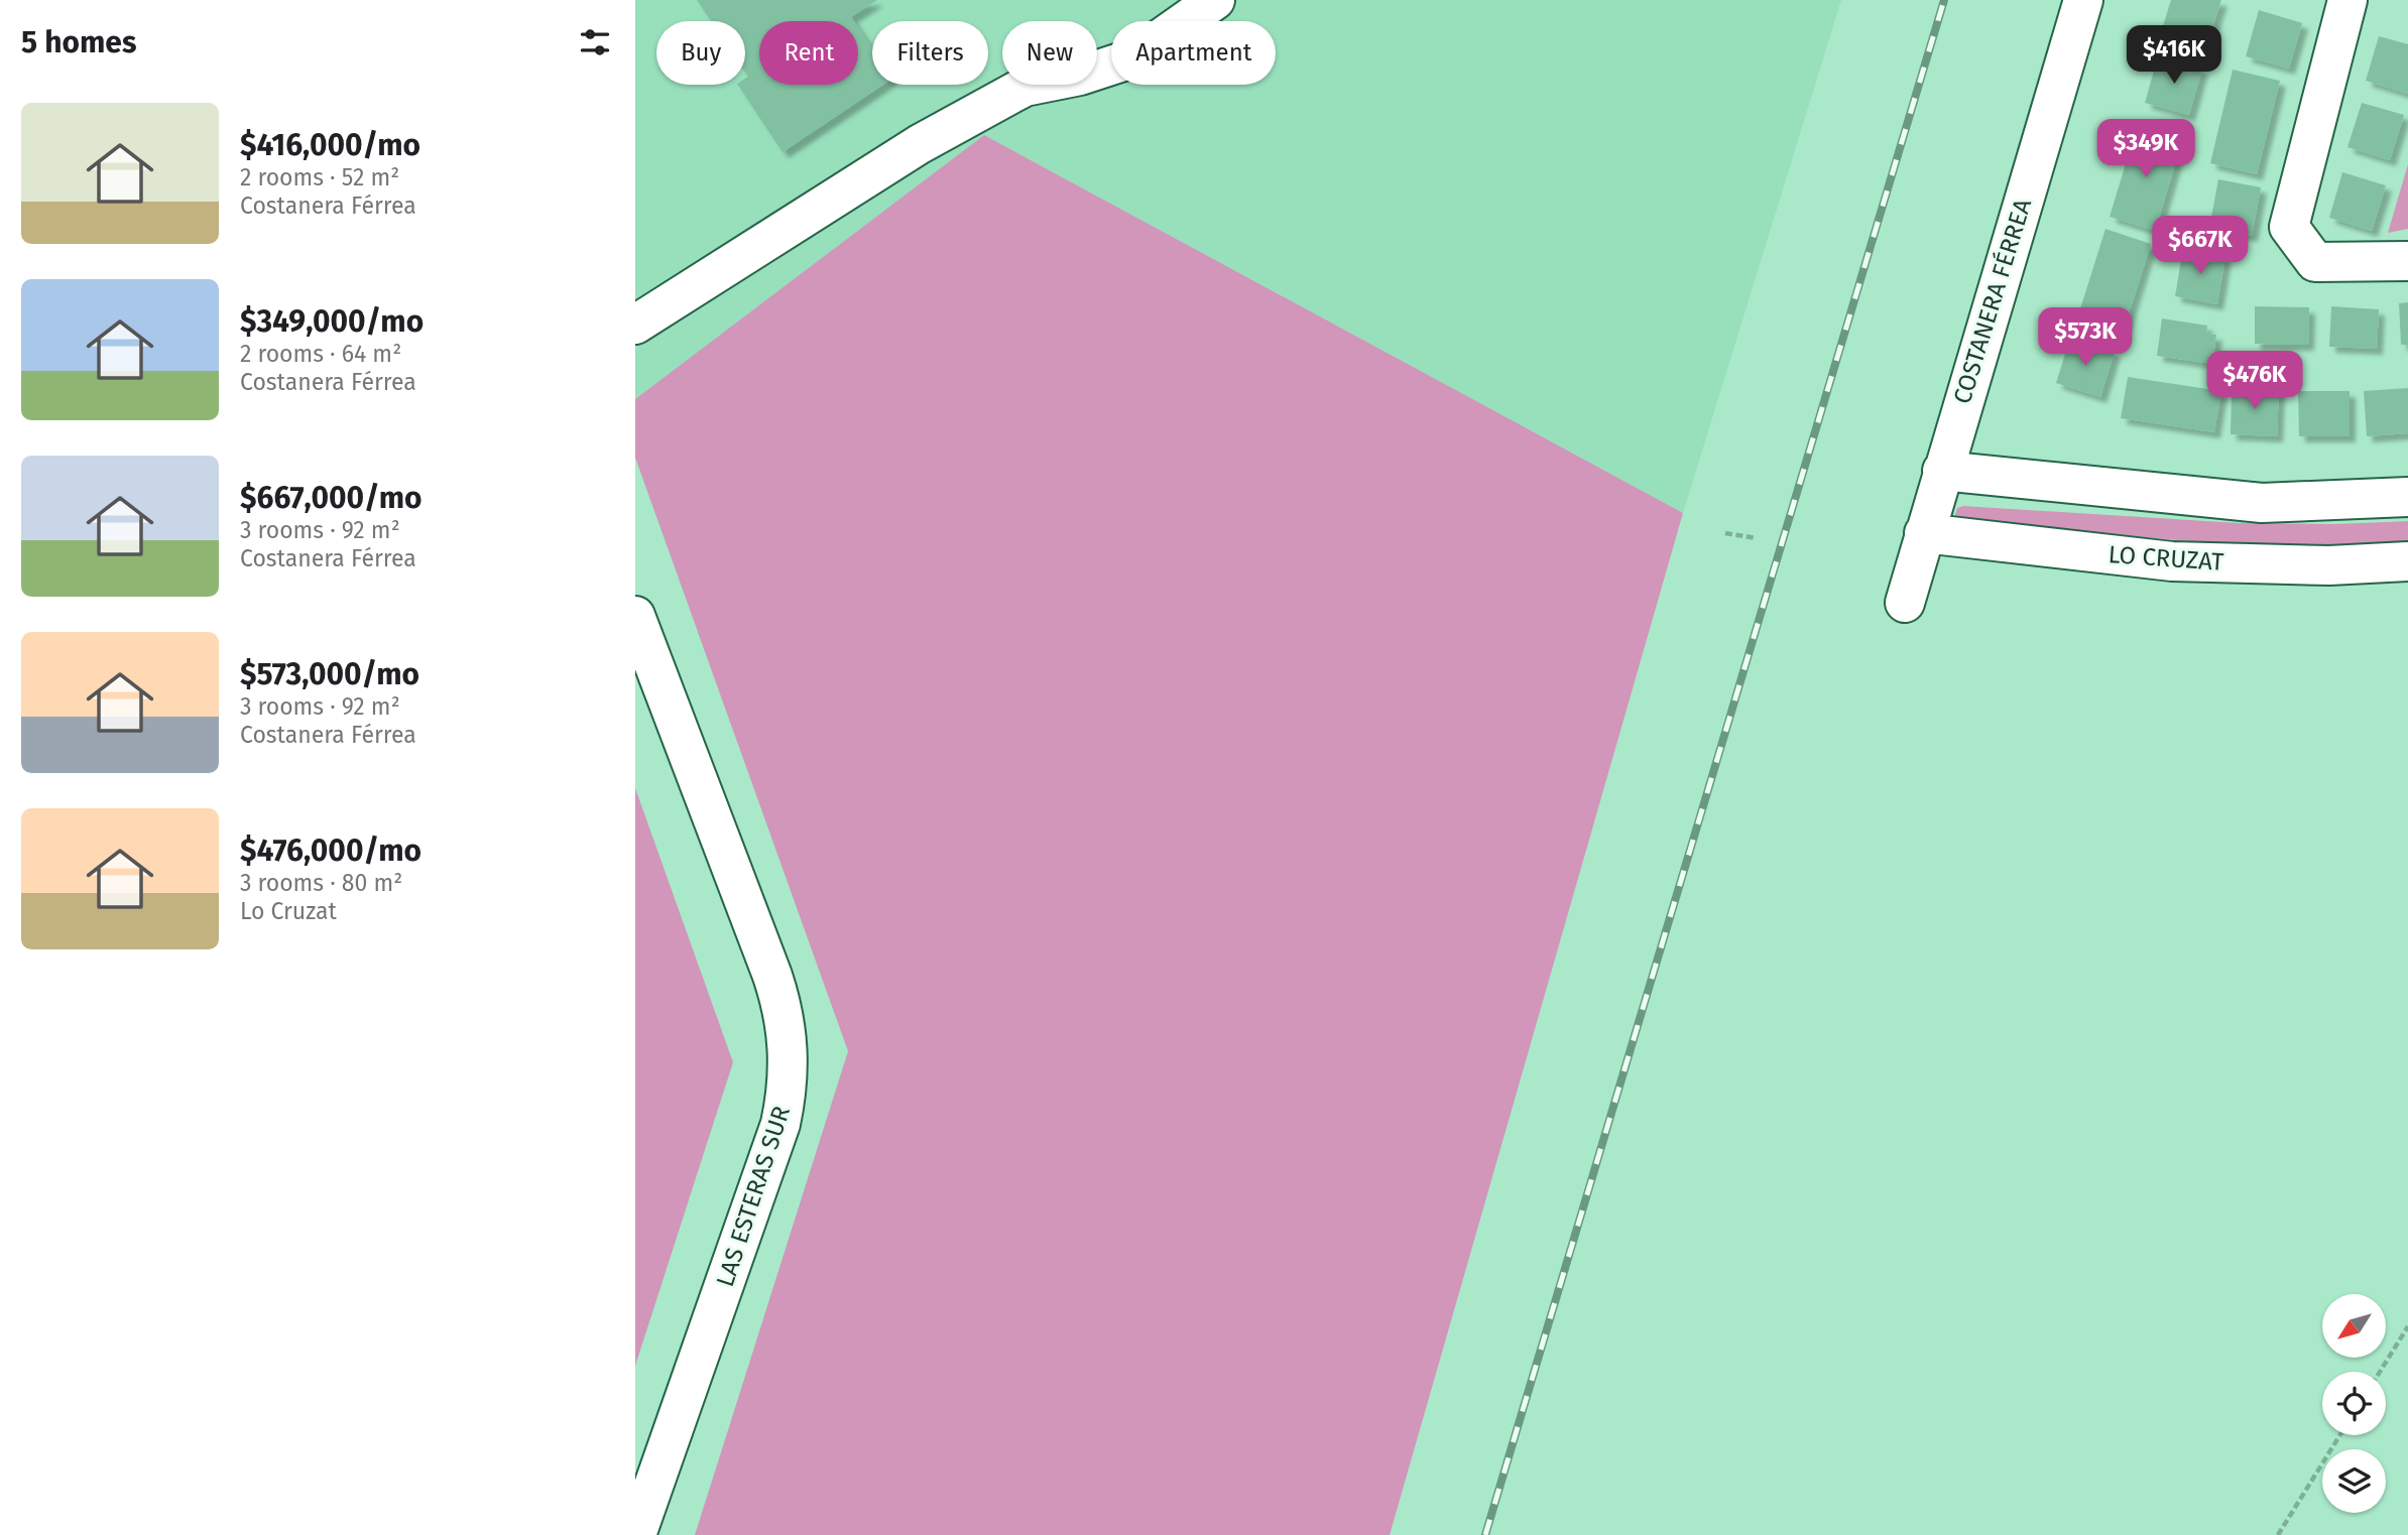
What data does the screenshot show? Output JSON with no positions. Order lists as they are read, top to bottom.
{
  "streets": {
    "street": ["COSTANERA FÉRREA", "LO CRUZAT", "LAS ESTERAS SUR"]
  },
  "crossings": [
    ["COSTANERA FÉRREA", "LO CRUZAT"]
  ],
  "north": "bottom left",
  "page": {
    "heading": "5 homes",
    "chip": [
      "Buy",
      "Rent",
      "Filters",
      "New",
      "Apartment"
    ],
    "price": [
      "$416K",
      "$349K",
      "$667K",
      "$573K",
      "$476K"
    ],
    "list": [
      {
        "name": "$416,000/mo",
        "note": "2 rooms · 52 m² · Costanera Férrea"
      },
      {
        "name": "$349,000/mo",
        "note": "2 rooms · 64 m² · Costanera Férrea"
      },
      {
        "name": "$667,000/mo",
        "note": "3 rooms · 92 m² · Costanera Férrea"
      },
      {
        "name": "$573,000/mo",
        "note": "3 rooms · 92 m² · Costanera Férrea"
      },
      {
        "name": "$476,000/mo",
        "note": "3 rooms · 80 m² · Lo Cruzat"
      }
    ]
  }
}
